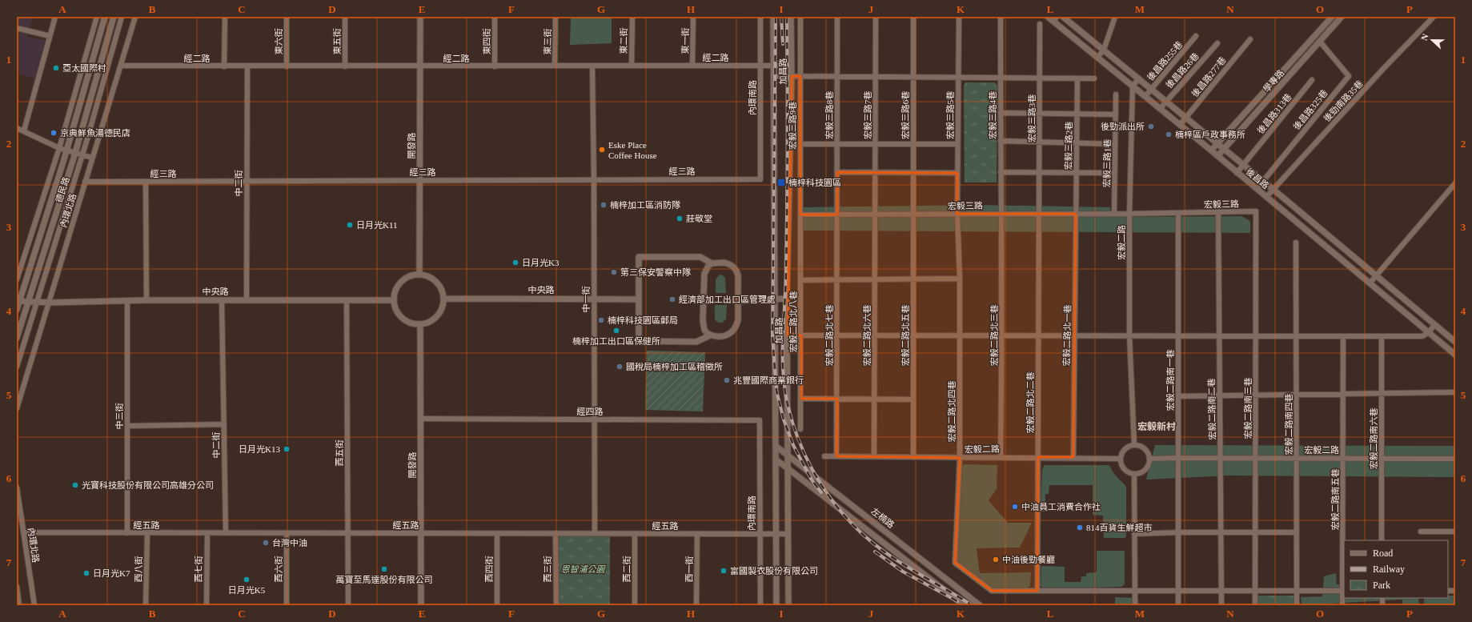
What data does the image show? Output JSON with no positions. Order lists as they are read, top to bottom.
{
  "streets": {
    "street": [
      "東二街",
      "東一街",
      "東六街",
      "東五街",
      "東四街",
      "東三街",
      "經二路",
      "後昌路255巷",
      "後昌路26巷",
      "加昌路",
      "後昌路277巷",
      "學專路",
      "內環南路",
      "後勁南路35巷",
      "後昌路325巷",
      "後昌路313巷",
      "宏毅三路8巷",
      "宏毅三路7巷",
      "宏毅三路6巷",
      "宏毅三路5巷",
      "宏毅三路4巷",
      "宏毅三路3巷",
      "宏毅三路9巷",
      "開發路",
      "宏毅三路2巷",
      "宏毅三路1巷",
      "經三路",
      "後昌路",
      "中二街",
      "德民路",
      "宏毅三路",
      "內環北路",
      "宏毅二路",
      "中央路",
      "中一街",
      "宏毅二路北八巷",
      "宏毅二路北七巷",
      "宏毅二路北六巷",
      "宏毅二路北五巷",
      "宏毅二路北三巷",
      "宏毅二路北一巷",
      "宏毅二路南一巷",
      "宏毅二路北二巷",
      "宏毅二路南三巷",
      "宏毅二路南二巷",
      "經四路",
      "宏毅二路北四巷",
      "中三街",
      "宏毅二路南四巷",
      "宏毅二路南六巷",
      "西五街",
      "宏毅二路南五巷",
      "左楠路",
      "經五路",
      "西八街",
      "西七街",
      "西六街",
      "西四街",
      "西三街",
      "西二街",
      "西一街"
    ]
  },
  "crossings": [
    ["東二街", "經二路"],
    ["東一街", "經二路"],
    ["東六街", "經二路"],
    ["東五街", "經二路"],
    ["東四街", "經二路"],
    ["東三街", "經二路"],
    ["經二路", "加昌路"],
    ["經二路", "內環南路"],
    ["經二路", "開發路"],
    ["經二路", "中二街"],
    ["經二路", "內環北路"],
    ["經二路", "中一街"],
    ["後昌路255巷", "後昌路"],
    ["後昌路26巷", "後昌路"],
    ["加昌路", "左楠路"],
    ["加昌路", "經五路"],
    ["後昌路277巷", "後昌路"],
    ["學專路", "後昌路325巷"],
    ["學專路", "後昌路"],
    ["內環南路", "經三路"],
    ["內環南路", "經四路"],
    ["內環南路", "經五路"],
    ["後勁南路35巷", "後昌路"],
    ["後昌路325巷", "後昌路"],
    ["後昌路313巷", "後昌路"],
    ["宏毅三路8巷", "宏毅三路"],
    ["宏毅三路8巷", "宏毅二路北七巷"],
    ["宏毅三路7巷", "宏毅三路"],
    ["宏毅三路7巷", "宏毅二路北六巷"],
    ["宏毅三路6巷", "宏毅三路"],
    ["宏毅三路6巷", "宏毅二路北五巷"],
    ["宏毅三路5巷", "宏毅三路"],
    ["宏毅三路5巷", "宏毅二路北四巷"],
    ["宏毅三路4巷", "宏毅三路"],
    ["宏毅三路4巷", "宏毅二路北三巷"],
    ["宏毅三路3巷", "宏毅三路"],
    ["宏毅三路3巷", "宏毅二路北二巷"],
    ["宏毅三路9巷", "宏毅三路"],
    ["宏毅三路9巷", "宏毅二路北八巷"],
    ["開發路", "經三路"],
    ["開發路", "中央路"],
    ["開發路", "經四路"],
    ["開發路", "經五路"],
    ["宏毅三路2巷", "宏毅三路"],
    ["宏毅三路2巷", "宏毅二路北一巷"],
    ["宏毅三路1巷", "宏毅三路"],
    ["經三路", "中二街"],
    ["經三路", "內環北路"],
    ["經三路", "中一街"],
    ["中二街", "中央路"],
    ["中二街", "經五路"],
    ["德民路", "中央路"],
    ["宏毅三路", "宏毅二路"],
    ["宏毅三路", "宏毅二路北八巷"],
    ["宏毅三路", "宏毅二路北七巷"],
    ["宏毅三路", "宏毅二路北六巷"],
    ["宏毅三路", "宏毅二路北五巷"],
    ["宏毅三路", "宏毅二路北三巷"],
    ["宏毅三路", "宏毅二路北一巷"],
    ["宏毅三路", "宏毅二路南一巷"],
    ["宏毅三路", "宏毅二路北二巷"],
    ["宏毅三路", "宏毅二路南三巷"],
    ["宏毅三路", "宏毅二路南二巷"],
    ["宏毅三路", "宏毅二路北四巷"],
    ["內環北路", "中央路"],
    ["內環北路", "經五路"],
    ["宏毅二路", "宏毅二路北七巷"],
    ["宏毅二路", "宏毅二路北六巷"],
    ["宏毅二路", "宏毅二路北五巷"],
    ["宏毅二路", "宏毅二路北三巷"],
    ["宏毅二路", "宏毅二路北一巷"],
    ["宏毅二路", "宏毅二路南一巷"],
    ["宏毅二路", "宏毅二路北二巷"],
    ["宏毅二路", "宏毅二路南三巷"],
    ["宏毅二路", "宏毅二路南二巷"],
    ["宏毅二路", "宏毅二路北四巷"],
    ["宏毅二路", "宏毅二路南四巷"],
    ["宏毅二路", "宏毅二路南六巷"],
    ["宏毅二路", "宏毅二路南五巷"],
    ["中央路", "中一街"],
    ["中央路", "中三街"],
    ["中央路", "西五街"],
    ["中一街", "經四路"],
    ["中一街", "經五路"],
    ["宏毅二路北二巷", "宏毅二路北四巷"],
    ["中三街", "經五路"],
    ["西五街", "經五路"],
    ["經五路", "西八街"],
    ["經五路", "西七街"],
    ["經五路", "西六街"],
    ["經五路", "西四街"],
    ["經五路", "西三街"],
    ["經五路", "西二街"],
    ["經五路", "西一街"]
  ],
  "districts": ["宏毅新村"],
  "parks": ["恩智浦公園"],
  "places": {
    "other": [
      "亞太國際村",
      "後勁派出所",
      "京典鮮魚湯德民店",
      "楠梓區戶政事務所",
      "Eske Place Coffee House",
      "楠梓加工區消防隊",
      "莊敬堂",
      "日月光K11",
      "日月光K3",
      "第三保安警察中隊",
      "經濟部加工出口區管理處",
      "楠梓科技園區郵局",
      "楠梓加工出口區保健所",
      "國稅局楠梓加工區稽徵所",
      "兆豐國際商業銀行",
      "日月光K13",
      "光寶科技股份有限公司高雄分公司",
      "中油員工消費合作社",
      "814百貨生鮮超市",
      "台灣中油",
      "中油後勁餐廳",
      "萬寶至馬達股份有限公司",
      "富國製衣股份有限公司",
      "日月光K7",
      "日月光K5"
    ],
    "transit": ["楠梓科技園區"]
  },
  "legend": ["Road", "Railway", "Park"],
  "north": "left",
  "grid": {
    "columns": [
      "A",
      "B",
      "C",
      "D",
      "E",
      "F",
      "G",
      "H",
      "I",
      "J",
      "K",
      "L",
      "M",
      "N",
      "O",
      "P"
    ],
    "rows": [
      "1",
      "2",
      "3",
      "4",
      "5",
      "6",
      "7"
    ]
  }
}
